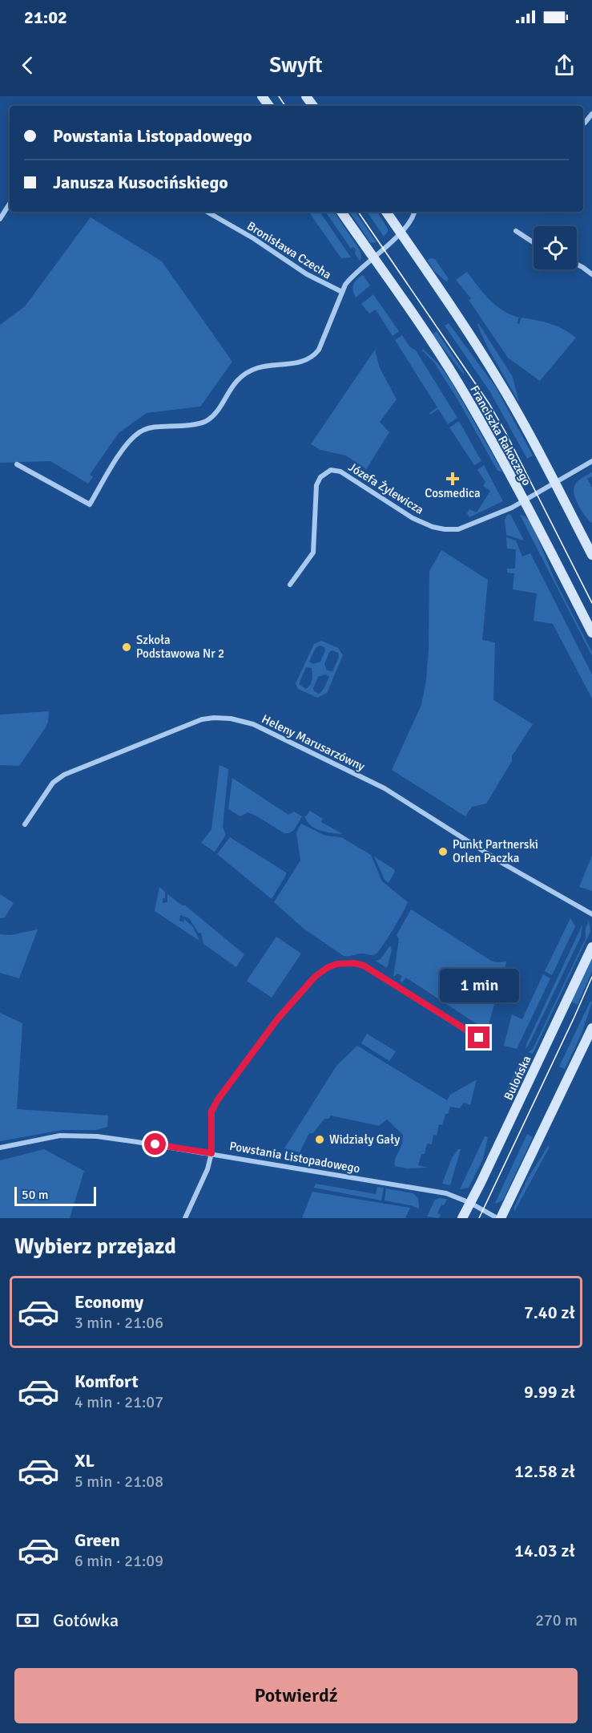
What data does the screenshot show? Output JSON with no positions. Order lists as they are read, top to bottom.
{
  "streets": {
    "main road": ["Franciszka Rakoczego", "Bulońska"],
    "street": [
      "Bronisława Czecha",
      "Józefa Żylewicza",
      "Heleny Marusarzówny",
      "Powstania Listopadowego"
    ]
  },
  "crossings": [
    ["Franciszka Rakoczego", "Józefa Żylewicza"],
    ["Bulońska", "Powstania Listopadowego"]
  ],
  "places": {
    "health": ["Cosmedica"],
    "other": ["Szkoła Podstawowa Nr 2", "Punkt Partnerski Orlen Paczka", "Widziały Gały"]
  },
  "scale_bar": "50 m",
  "page": {
    "status": "21:02",
    "header": "Swyft",
    "banner": ["Powstania Listopadowego", "Janusza Kusocińskiego"],
    "bubble": "1 min",
    "scale": "50 m",
    "heading": "Wybierz przejazd",
    "list": [
      {
        "name": "Economy",
        "note": "3 min · 21:06",
        "value": "7.40 zł"
      },
      {
        "name": "Komfort",
        "note": "4 min · 21:07",
        "value": "9.99 zł"
      },
      {
        "name": "XL",
        "note": "5 min · 21:08",
        "value": "12.58 zł"
      },
      {
        "name": "Green",
        "note": "6 min · 21:09",
        "value": "14.03 zł"
      }
    ],
    "pay": ["Gotówka", "270 m"],
    "buttons": "Potwierdź"
  }
}
